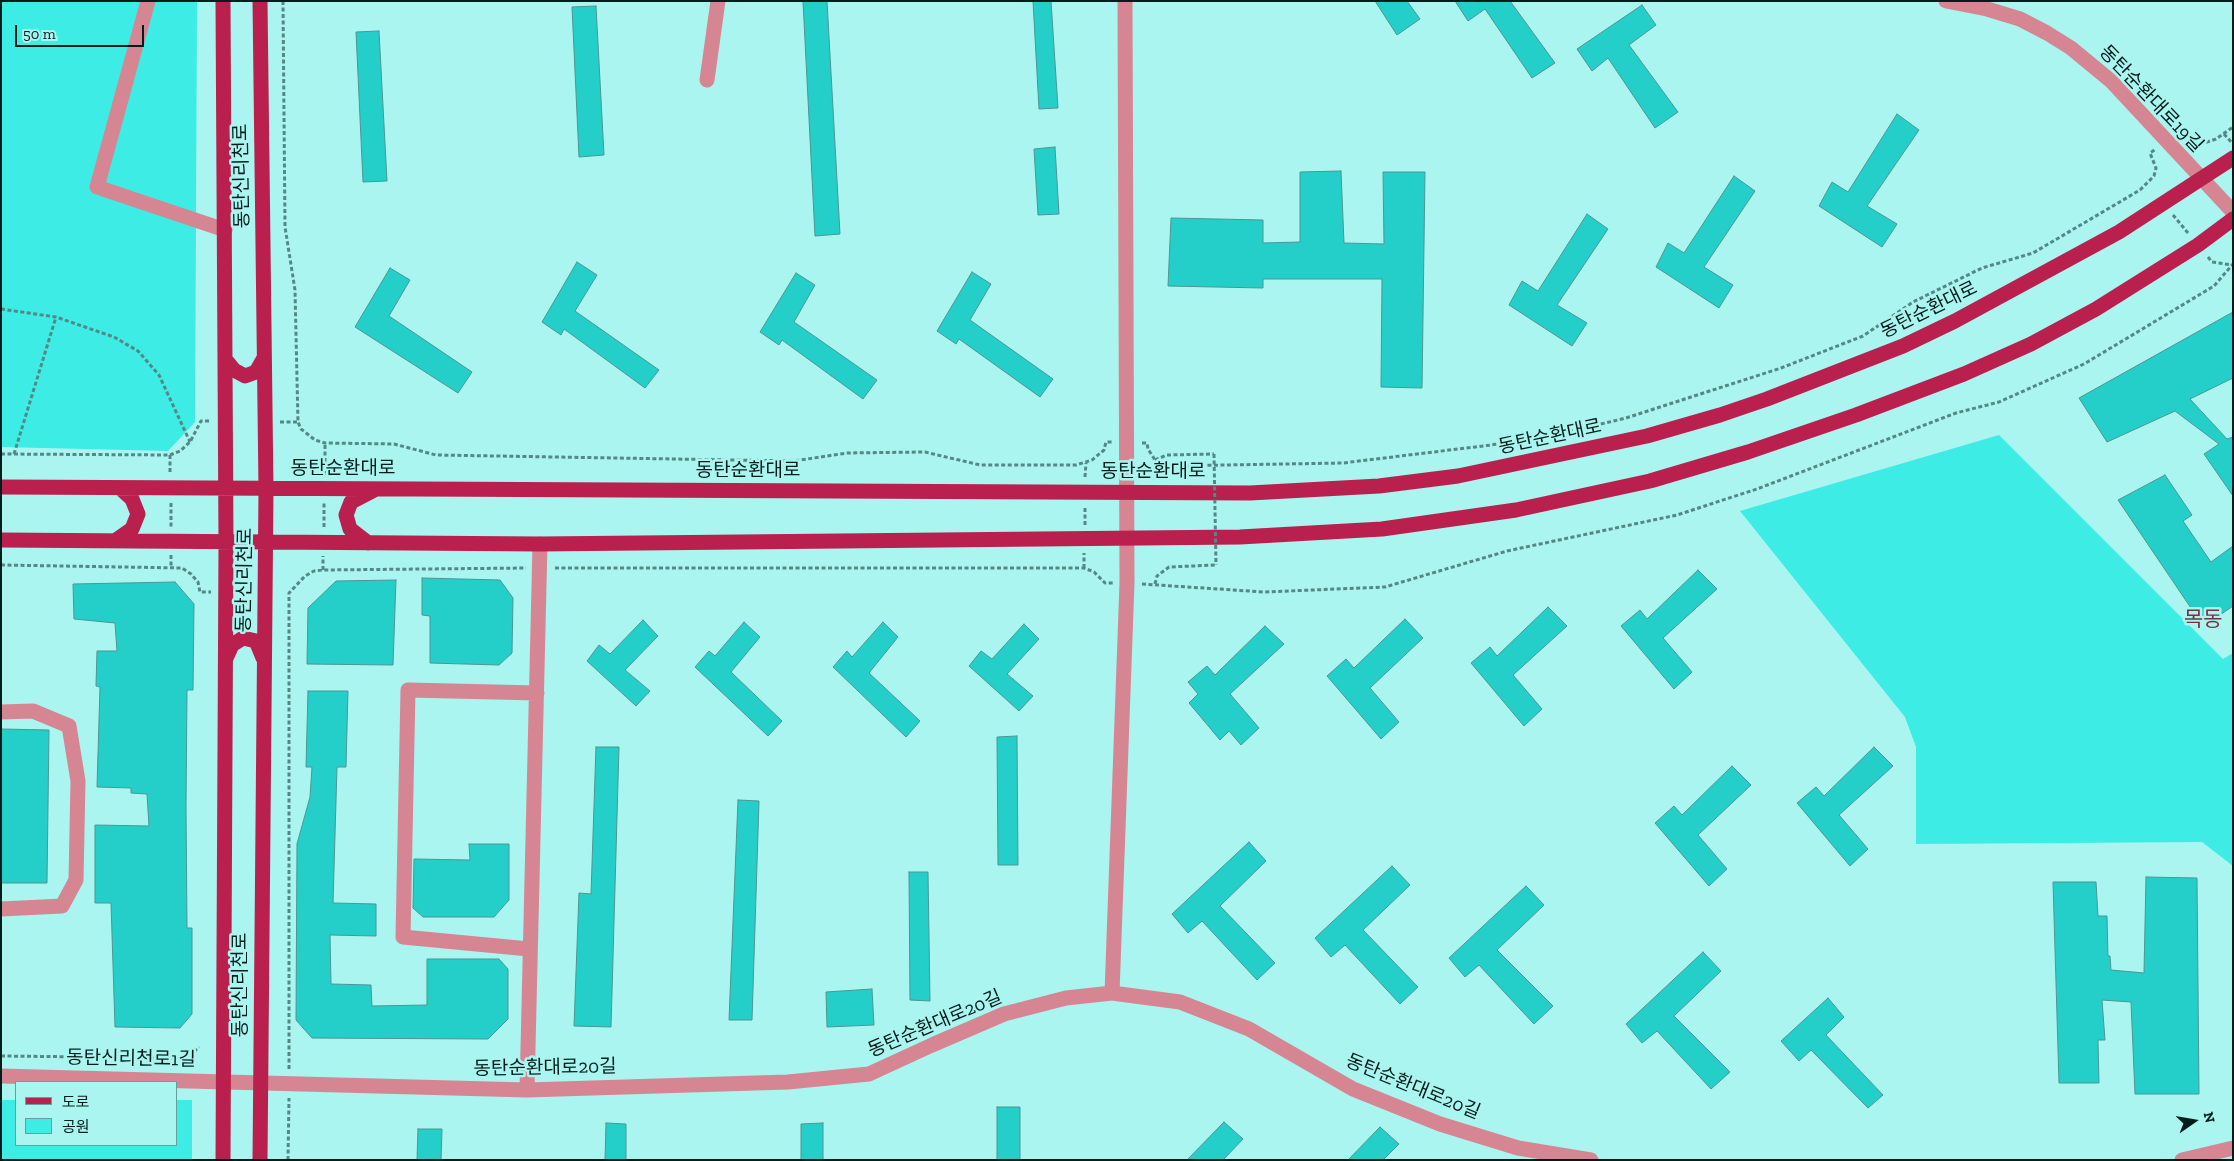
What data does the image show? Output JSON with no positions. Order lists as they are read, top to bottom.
{
  "streets": {
    "main road": ["동탄신리천로", "동탄순환대로"],
    "street": ["동탄순환대로19길", "동탄순환대로20길", "동탄신리천로1길"]
  },
  "crossings": [
    ["동탄순환대로19길", "동탄순환대로"],
    ["동탄신리천로", "동탄순환대로"],
    ["동탄신리천로", "동탄순환대로20길"],
    ["동탄신리천로", "동탄신리천로1길"],
    ["동탄순환대로20길", "동탄신리천로1길"]
  ],
  "districts": ["목동"],
  "legend": ["도로", "공원"],
  "scale_bar": "50 m",
  "north": "right"
}
